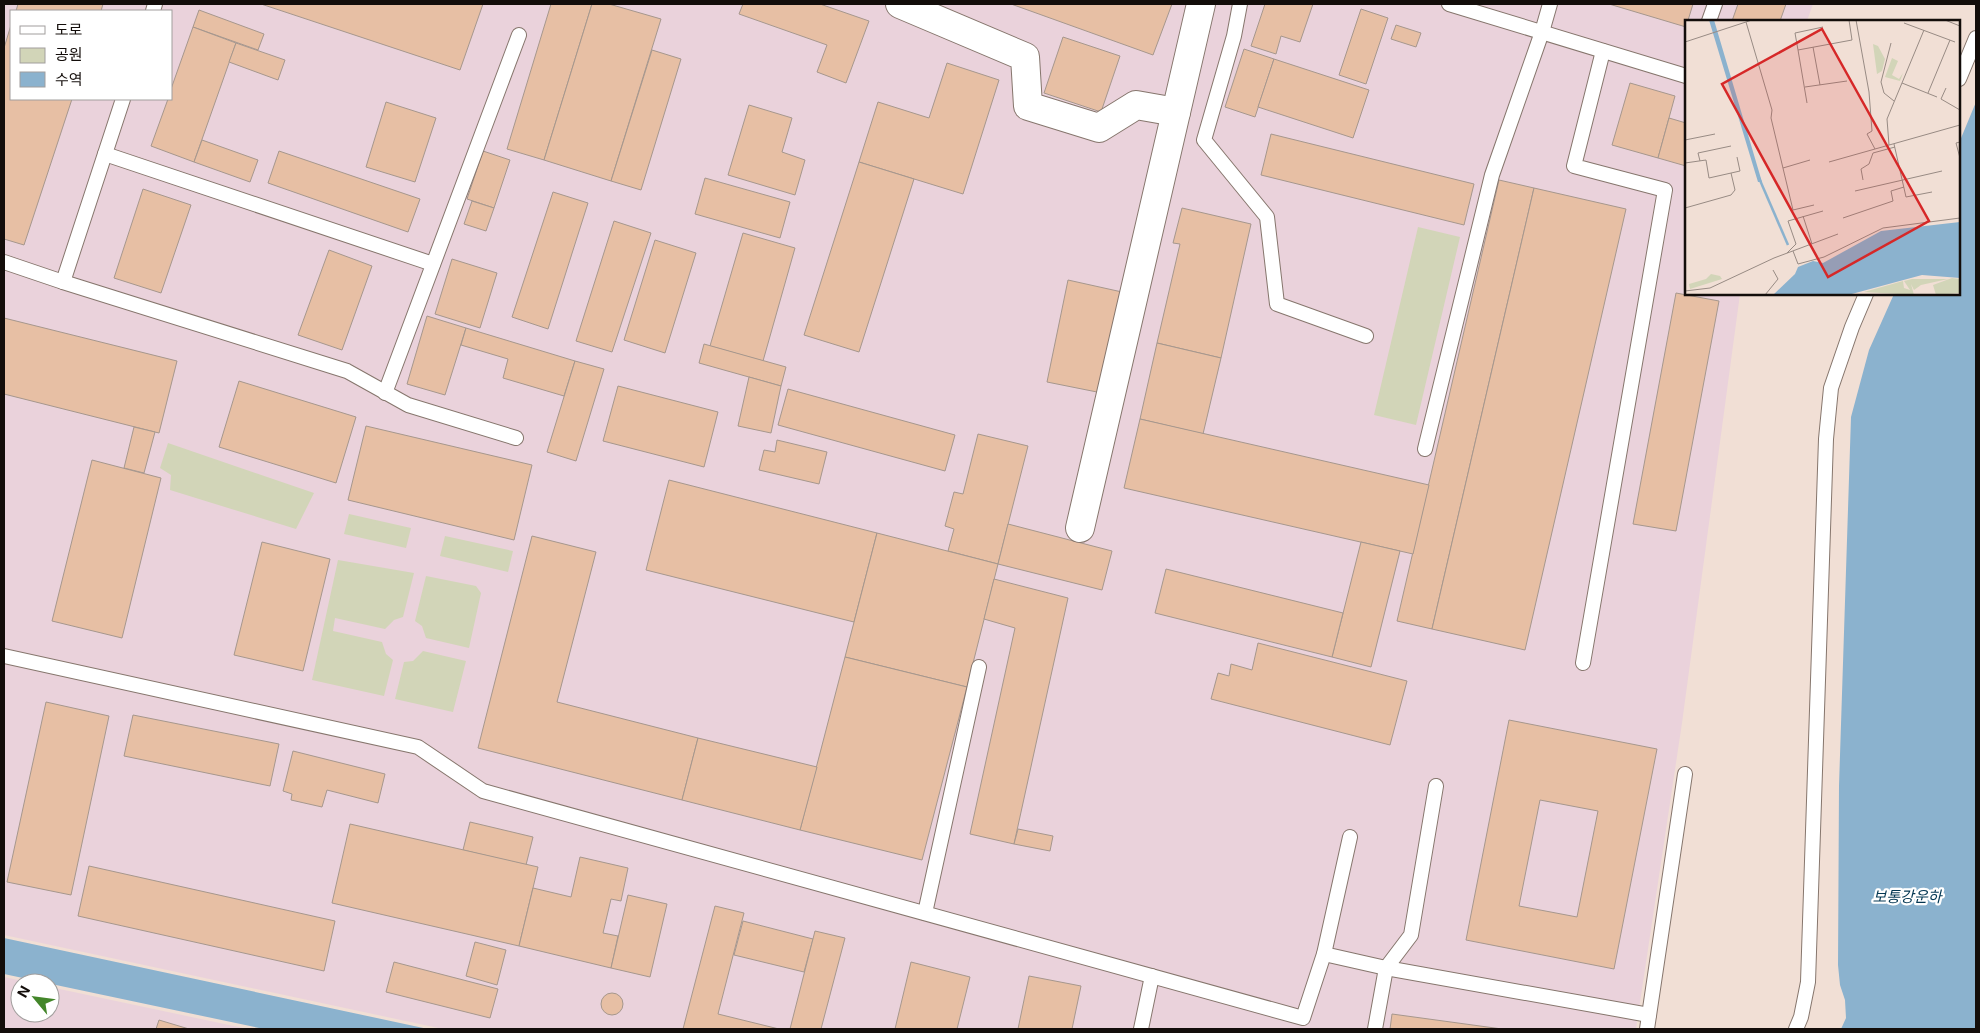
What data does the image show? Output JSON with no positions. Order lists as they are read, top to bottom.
{
  "water": ["보통강운하"],
  "legend": ["도로", "공원", "수역"],
  "north": "top left"
}
